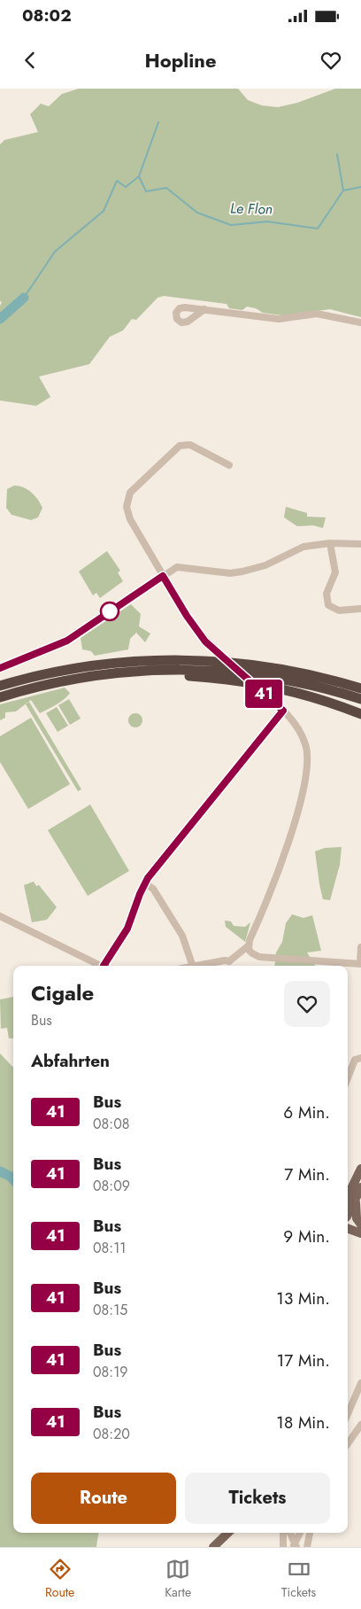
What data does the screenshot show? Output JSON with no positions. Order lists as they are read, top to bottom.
{
  "water": ["Le Flon"],
  "lines": ["bus line 41"],
  "page": {
    "status": "08:02",
    "header": "Hopline",
    "on_map": "41",
    "heading": [
      ["Cigale", "Bus"],
      "Abfahrten"
    ],
    "list": [
      {
        "mark": "41",
        "name": "Bus",
        "note": "08:08",
        "value": "6 Min."
      },
      {
        "mark": "41",
        "name": "Bus",
        "note": "08:09",
        "value": "7 Min."
      },
      {
        "mark": "41",
        "name": "Bus",
        "note": "08:11",
        "value": "9 Min."
      },
      {
        "mark": "41",
        "name": "Bus",
        "note": "08:15",
        "value": "13 Min."
      },
      {
        "mark": "41",
        "name": "Bus",
        "note": "08:19",
        "value": "17 Min."
      },
      {
        "mark": "41",
        "name": "Bus",
        "note": "08:20",
        "value": "18 Min."
      }
    ],
    "buttons": ["Route", "Tickets"],
    "tabs": ["Route", "Karte", "Tickets"]
  }
}
